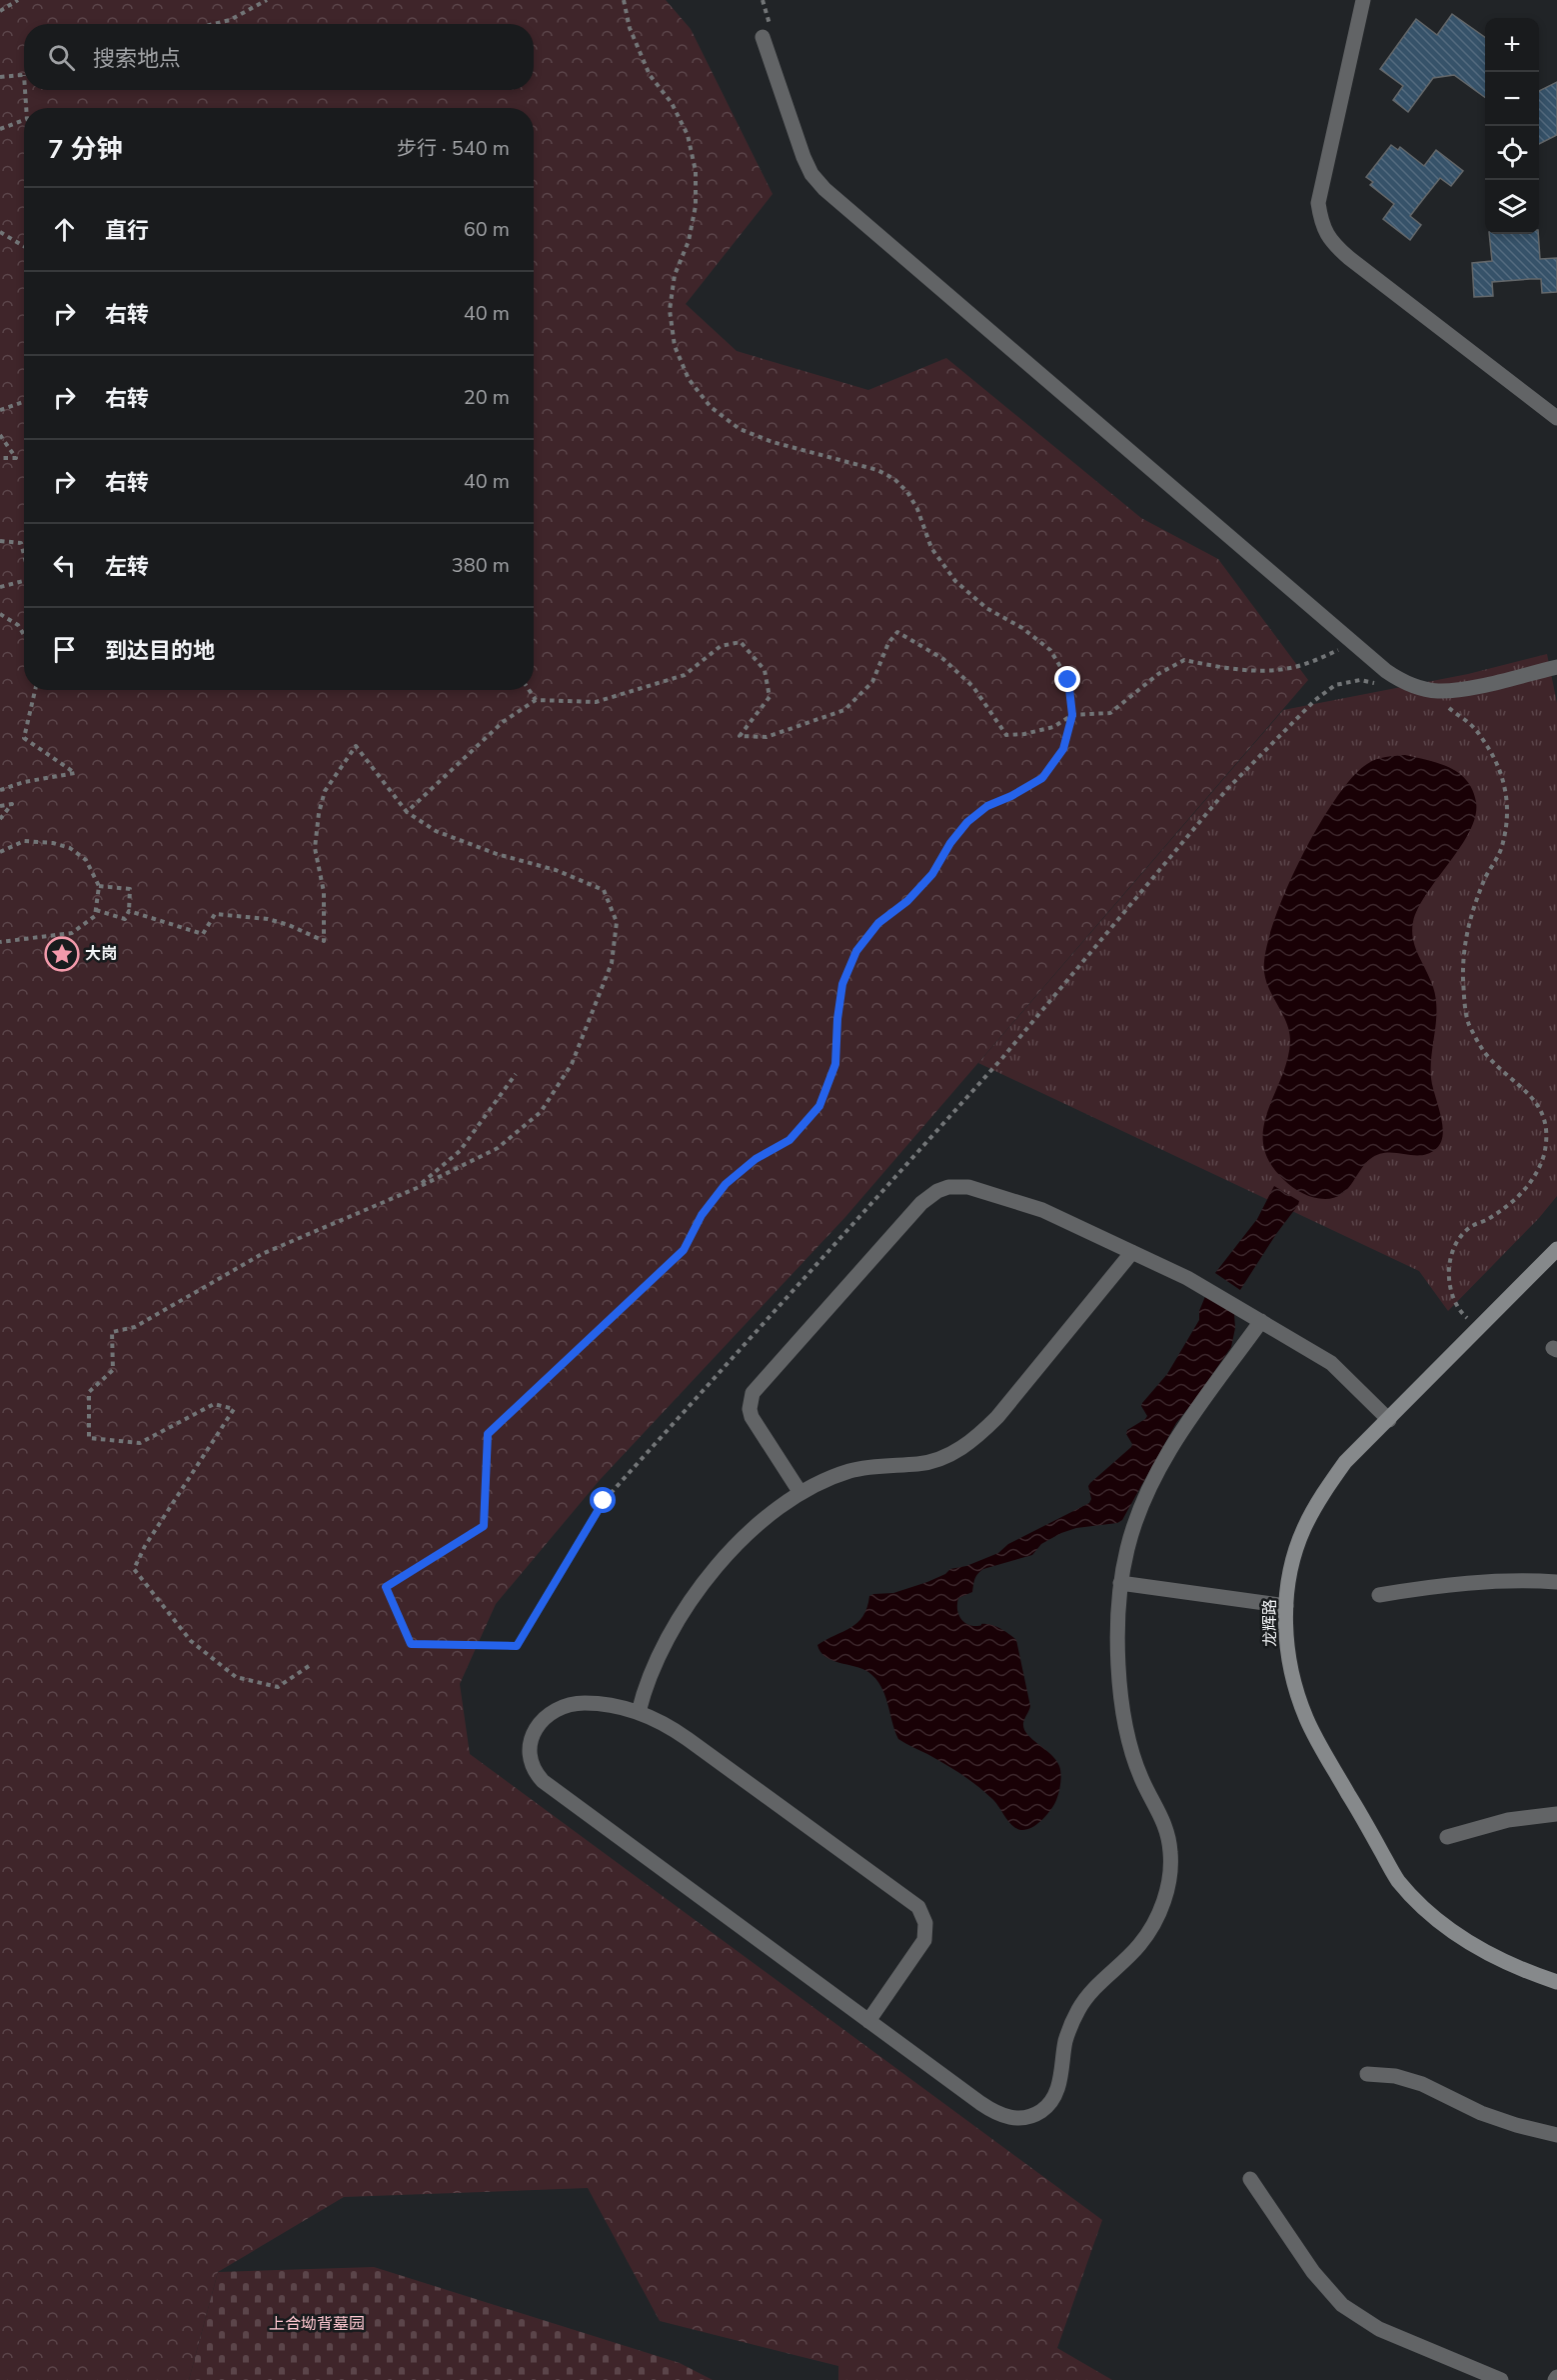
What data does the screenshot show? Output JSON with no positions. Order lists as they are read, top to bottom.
{
  "streets": {
    "street": ["龙辉路"]
  },
  "parks": ["上合坳背墓园"],
  "places": {
    "place": ["大岗"]
  },
  "page": {
    "map_buttons": ["+", "−"],
    "search": "搜索地点",
    "heading": ["7 分钟", "步行 · 540 m"],
    "list": [
      ["直行", "60 m"],
      ["右转", "40 m"],
      ["右转", "20 m"],
      ["右转", "40 m"],
      ["左转", "380 m"],
      "到达目的地"
    ]
  }
}
